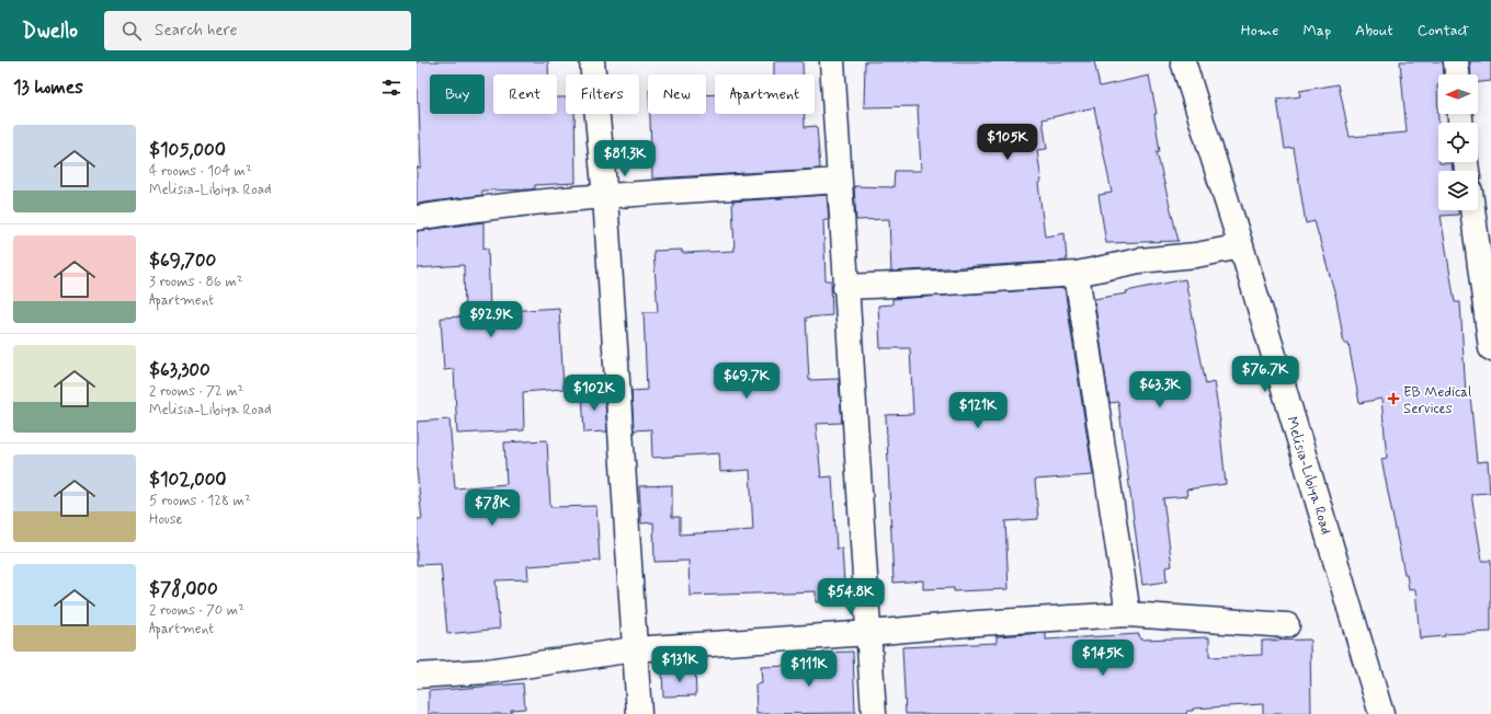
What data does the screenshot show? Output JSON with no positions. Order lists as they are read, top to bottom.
{
  "streets": {
    "street": ["Melisia-Libiya Road"]
  },
  "places": {
    "health": ["EB Medical Services"]
  },
  "north": "left",
  "page": {
    "header": "Dwello",
    "search": "Search here",
    "nav": [
      "Home",
      "Map",
      "About",
      "Contact"
    ],
    "heading": "13 homes",
    "chip": [
      "Buy",
      "Rent",
      "Filters",
      "New",
      "Apartment"
    ],
    "list": [
      {
        "name": "$105,000",
        "note": "4 rooms · 104 m² · Melisia-Libiya Road"
      },
      {
        "name": "$69,700",
        "note": "3 rooms · 86 m² · Apartment"
      },
      {
        "name": "$63,300",
        "note": "2 rooms · 72 m² · Melisia-Libiya Road"
      },
      {
        "name": "$102,000",
        "note": "5 rooms · 128 m² · House"
      },
      {
        "name": "$78,000",
        "note": "2 rooms · 70 m² · Apartment"
      }
    ],
    "price": [
      "$105K",
      "$81.3K",
      "$92.9K",
      "$76.7K",
      "$69.7K",
      "$63.3K",
      "$102K",
      "$121K",
      "$78K",
      "$54.8K",
      "$145K",
      "$131K",
      "$111K"
    ]
  }
}
